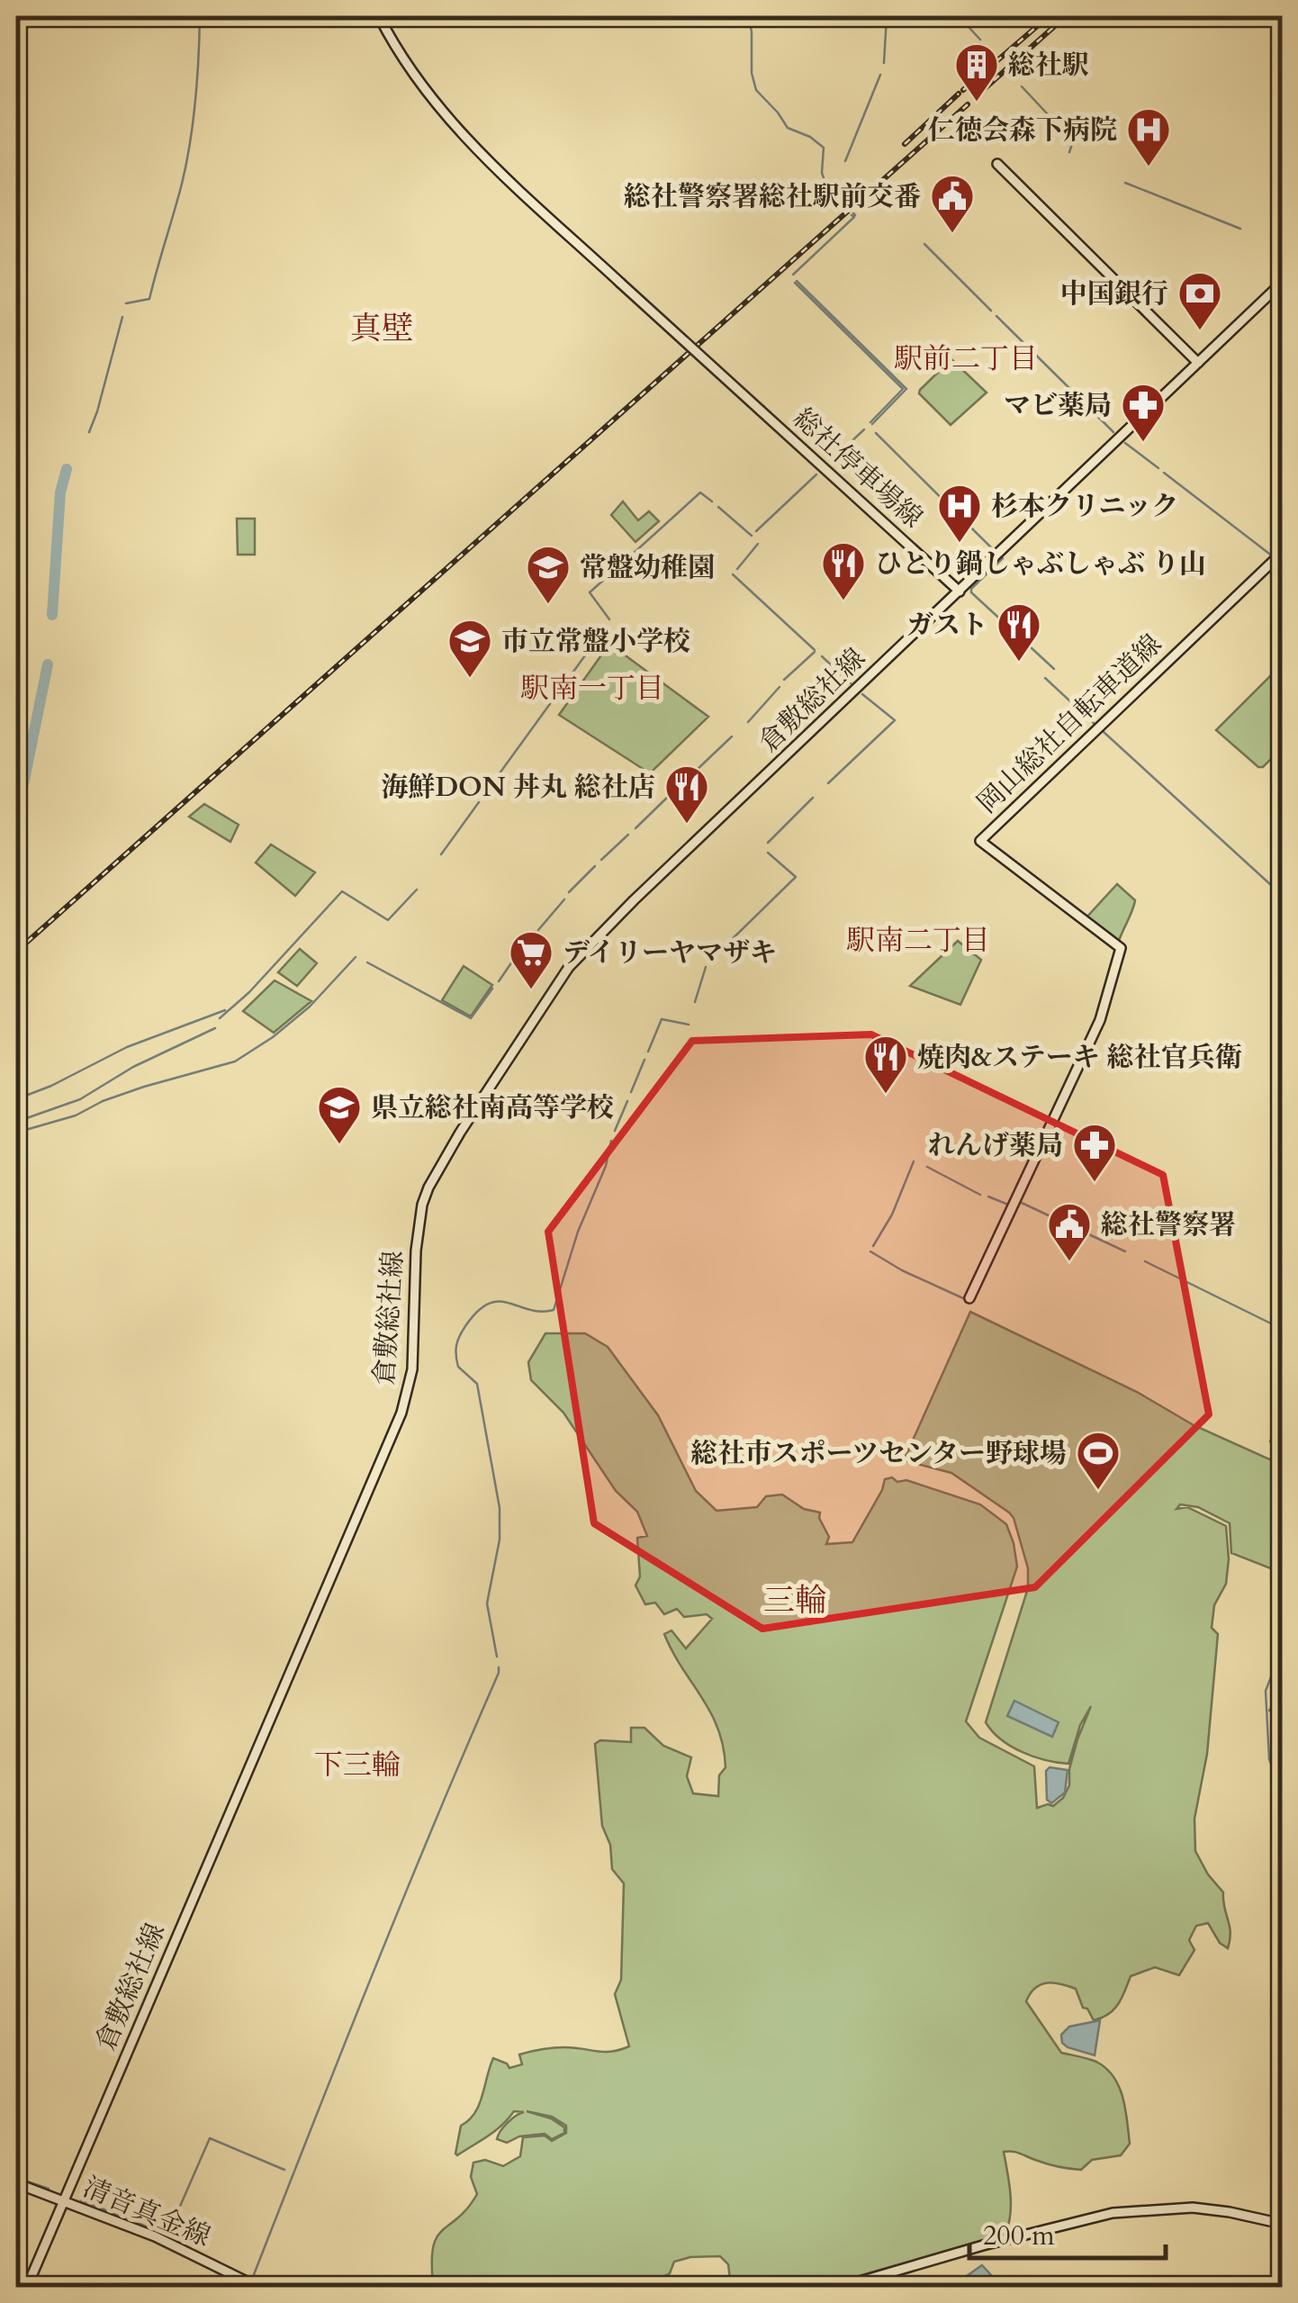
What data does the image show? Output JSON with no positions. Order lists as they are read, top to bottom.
{
  "streets": {
    "main road": [
      "総社停車場線",
      "倉敷総社線",
      "岡山総社自転車道線",
      "清音真金線"
    ]
  },
  "crossings": [
    ["総社停車場線", "倉敷総社線"],
    ["倉敷総社線", "清音真金線"]
  ],
  "districts": [
    "真壁",
    "駅前二丁目",
    "駅南一丁目",
    "駅南二丁目",
    "三輪",
    "下三輪"
  ],
  "places": {
    "building": ["総社駅"],
    "hospital": ["仁徳会森下病院", "杉本クリニック"],
    "public building": ["総社警察署総社駅前交番", "総社警察署"],
    "bank": ["中国銀行"],
    "pharmacy": ["マビ薬局", "れんげ薬局"],
    "restaurant": [
      "ひとり鍋しゃぶしゃぶ り山",
      "ガスト",
      "海鮮DON 丼丸 総社店",
      "焼肉&ステーキ 総社官兵衛"
    ],
    "school or university": ["常盤幼稚園", "市立常盤小学校", "県立総社南高等学校"],
    "supermarket": ["デイリーヤマザキ"],
    "sports": ["総社市スポーツセンター野球場"]
  },
  "scale_bar": "200 m"
}
